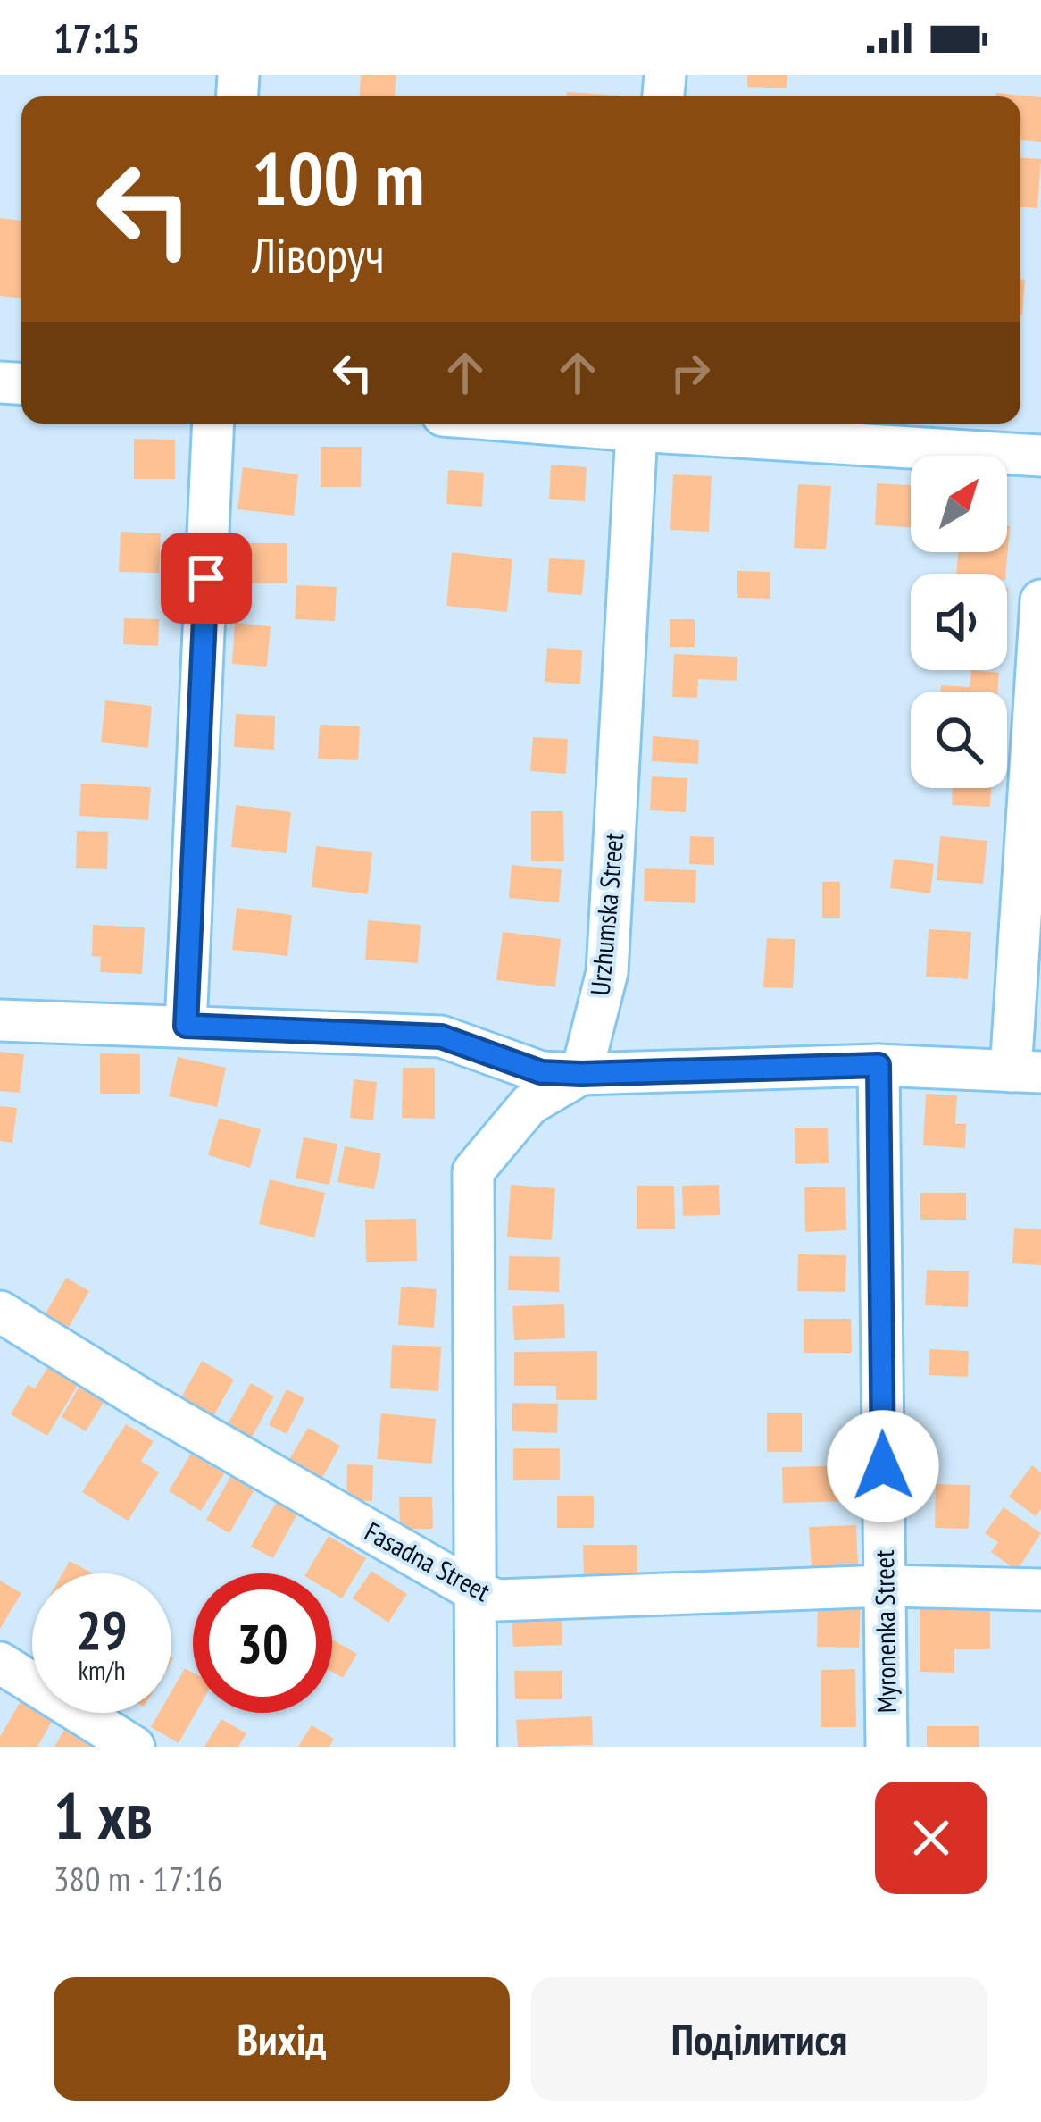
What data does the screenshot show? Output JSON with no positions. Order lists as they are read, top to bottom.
{
  "streets": {
    "street": ["Urzhumska Street", "Fasadna Street", "Myronenka Street"]
  },
  "crossings": [
    ["Fasadna Street", "Myronenka Street"]
  ],
  "north": "top right",
  "page": {
    "status": "17:15",
    "turn": ["100 m", "Ліворуч"],
    "speed": "29 km/h",
    "limit": "30",
    "heading": ["1 хв", "380 m · 17:16"],
    "buttons": ["Вихід", "Поділитися"]
  }
}
